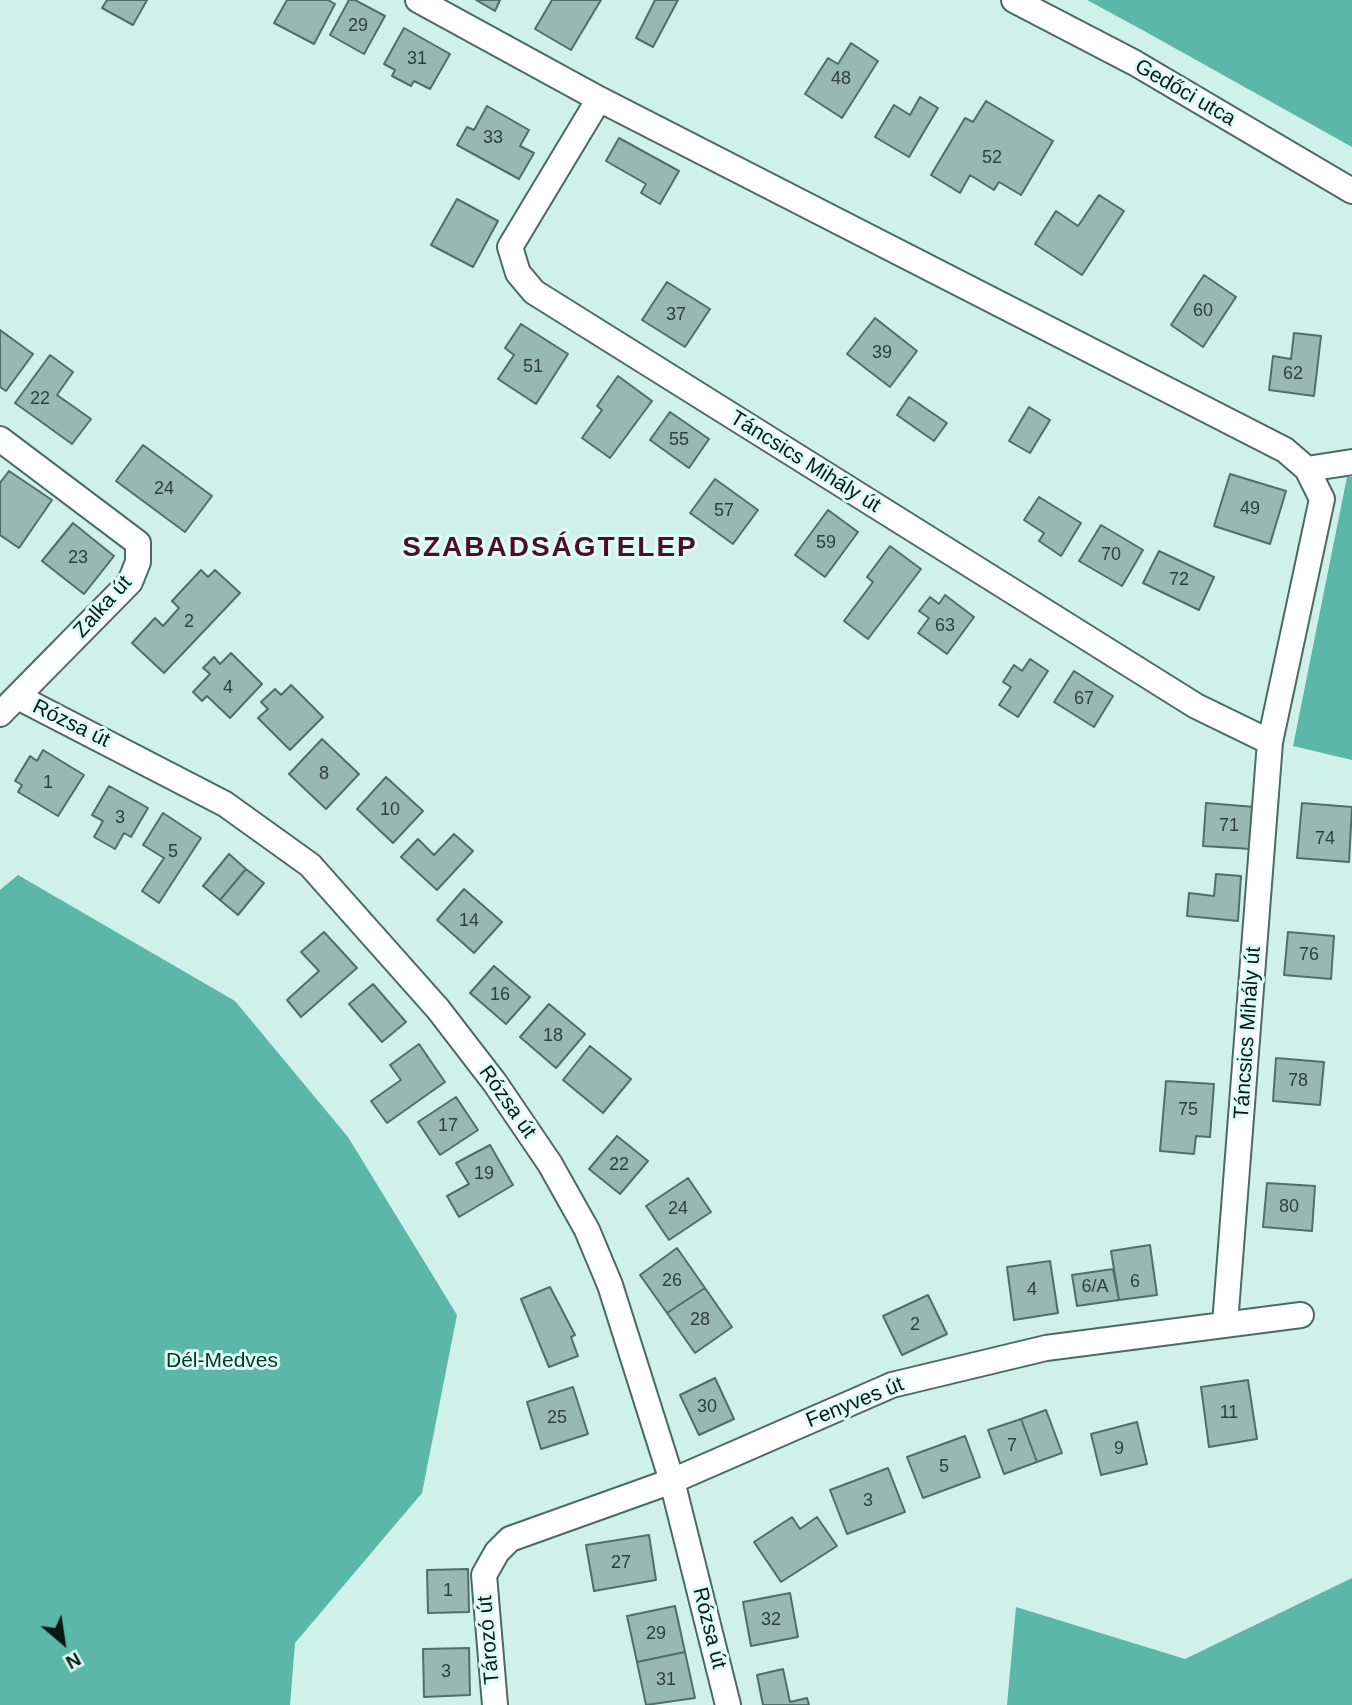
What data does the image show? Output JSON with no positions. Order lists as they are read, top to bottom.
{
  "streets": {
    "street": [
      "Gedőci utca",
      "Táncsics Mihály út",
      "Zalka út",
      "Rózsa út",
      "Fenyves út",
      "Tározó út"
    ]
  },
  "crossings": [
    ["Táncsics Mihály út", "Fenyves út"],
    ["Zalka út", "Rózsa út"],
    ["Rózsa út", "Fenyves út"],
    ["Fenyves út", "Tározó út"]
  ],
  "districts": ["SZABADSÁGTELEP"],
  "parks": ["Dél-Medves"],
  "house_numbers": [
    "29",
    "31",
    "48",
    "33",
    "52",
    "60",
    "37",
    "39",
    "51",
    "62",
    "22",
    "55",
    "24",
    "49",
    "57",
    "59",
    "70",
    "23",
    "72",
    "2",
    "63",
    "4",
    "67",
    "8",
    "1",
    "10",
    "3",
    "71",
    "74",
    "5",
    "14",
    "76",
    "16",
    "18",
    "78",
    "75",
    "17",
    "22",
    "19",
    "80",
    "24",
    "26",
    "6",
    "6/A",
    "4",
    "28",
    "2",
    "30",
    "11",
    "25",
    "7",
    "9",
    "5",
    "3",
    "27",
    "1",
    "32",
    "29",
    "3",
    "31"
  ],
  "north": "bottom right"
}
